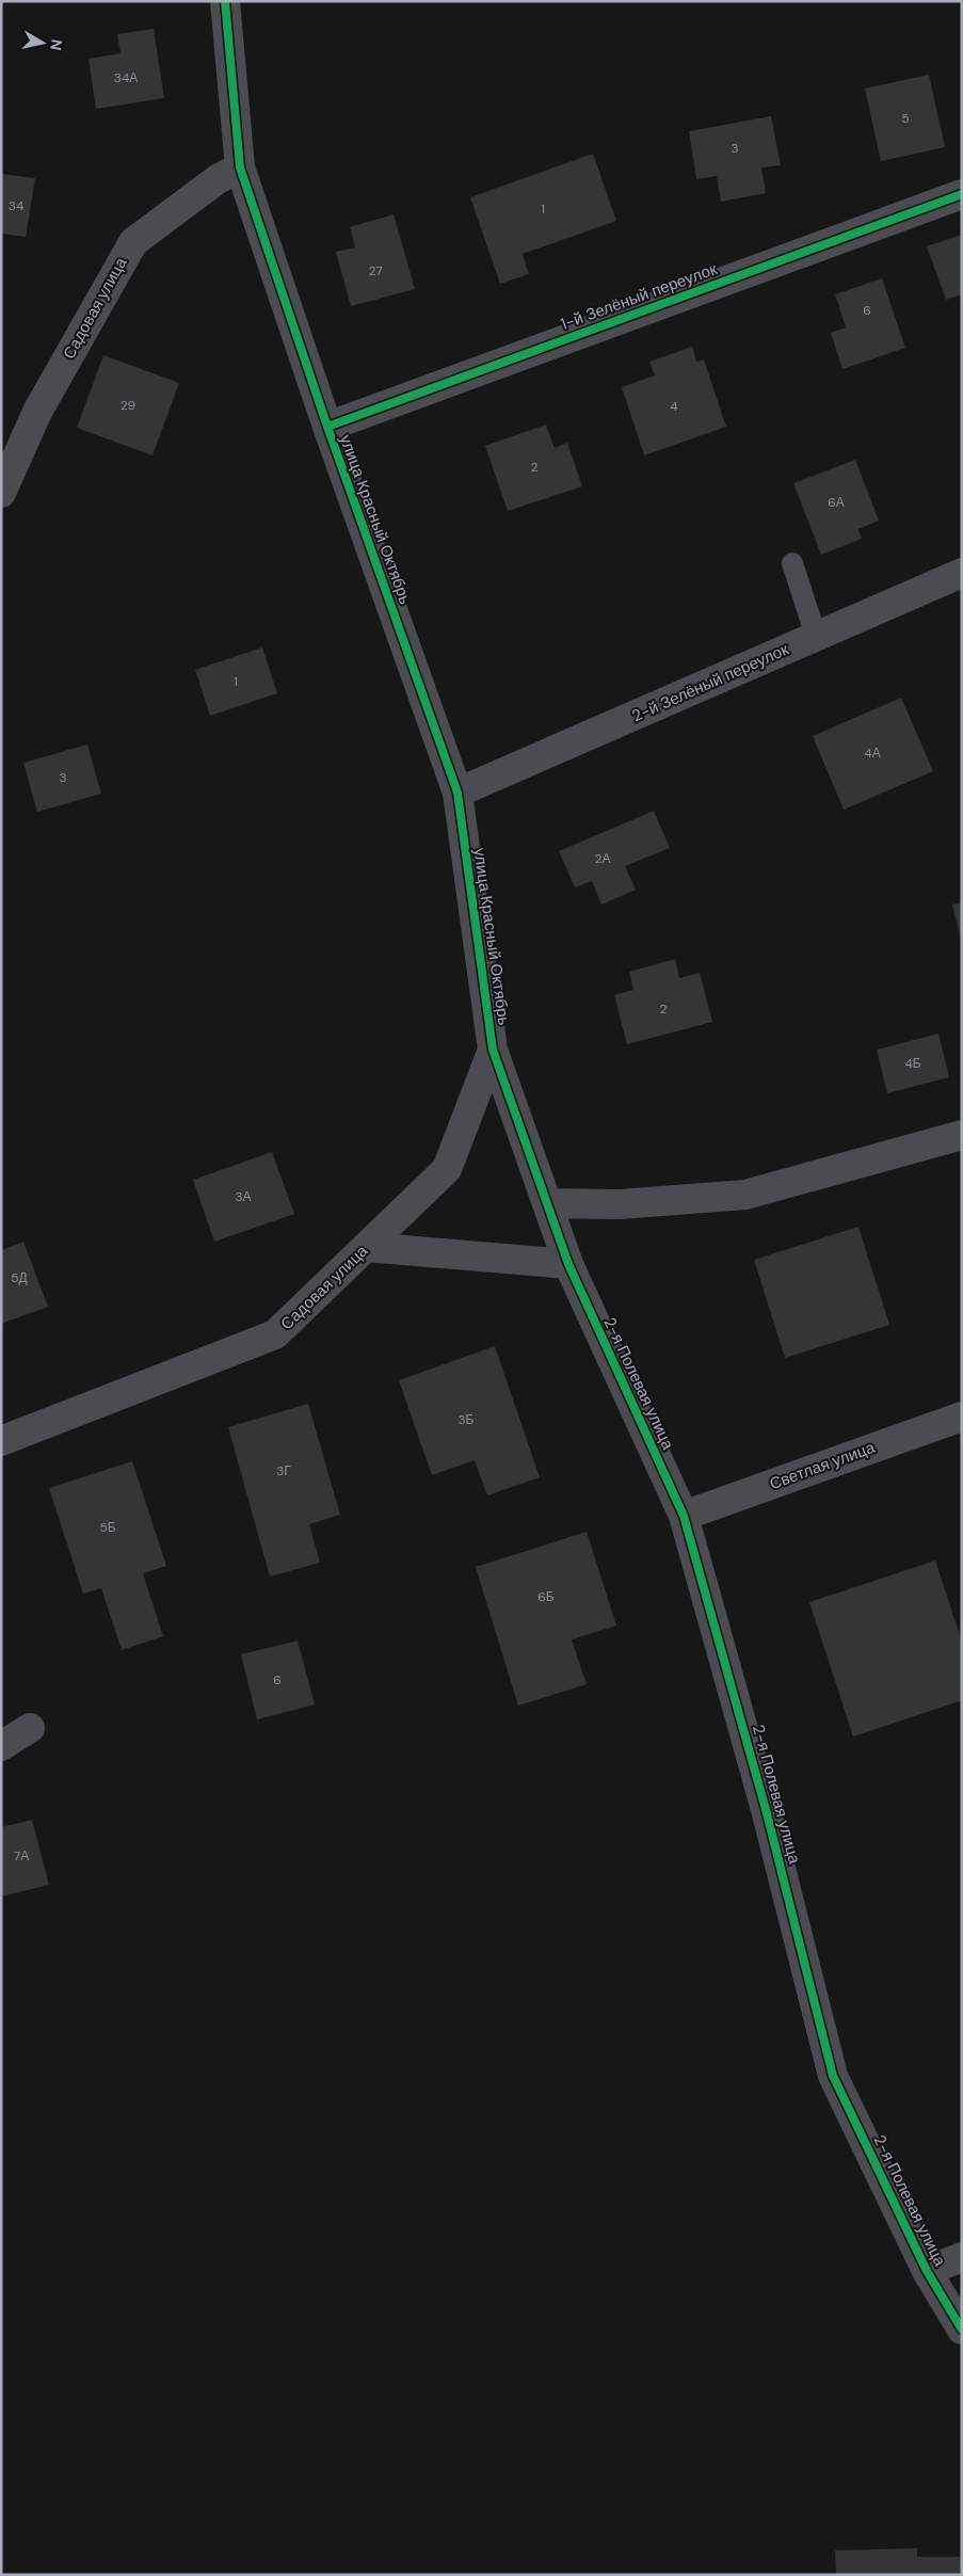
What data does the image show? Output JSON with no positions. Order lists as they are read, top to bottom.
{
  "streets": {
    "street": [
      "1-й Зелёный переулок",
      "Садовая улица",
      "улица Красный Октябрь",
      "2-й Зелёный переулок",
      "2-я Полевая улица",
      "Светлая улица"
    ]
  },
  "crossings": [
    ["1-й Зелёный переулок", "улица Красный Октябрь"],
    ["Садовая улица", "улица Красный Октябрь"],
    ["улица Красный Октябрь", "2-й Зелёный переулок"],
    ["улица Красный Октябрь", "2-я Полевая улица"],
    ["2-я Полевая улица", "Светлая улица"]
  ],
  "house_numbers": [
    "34А",
    "5",
    "3",
    "34",
    "1",
    "27",
    "6",
    "29",
    "4",
    "2",
    "6А",
    "1",
    "4А",
    "3",
    "2А",
    "2",
    "4Б",
    "3А",
    "5Д",
    "3Б",
    "3Г",
    "5Б",
    "6Б",
    "6",
    "7А"
  ],
  "north": "right"
}
